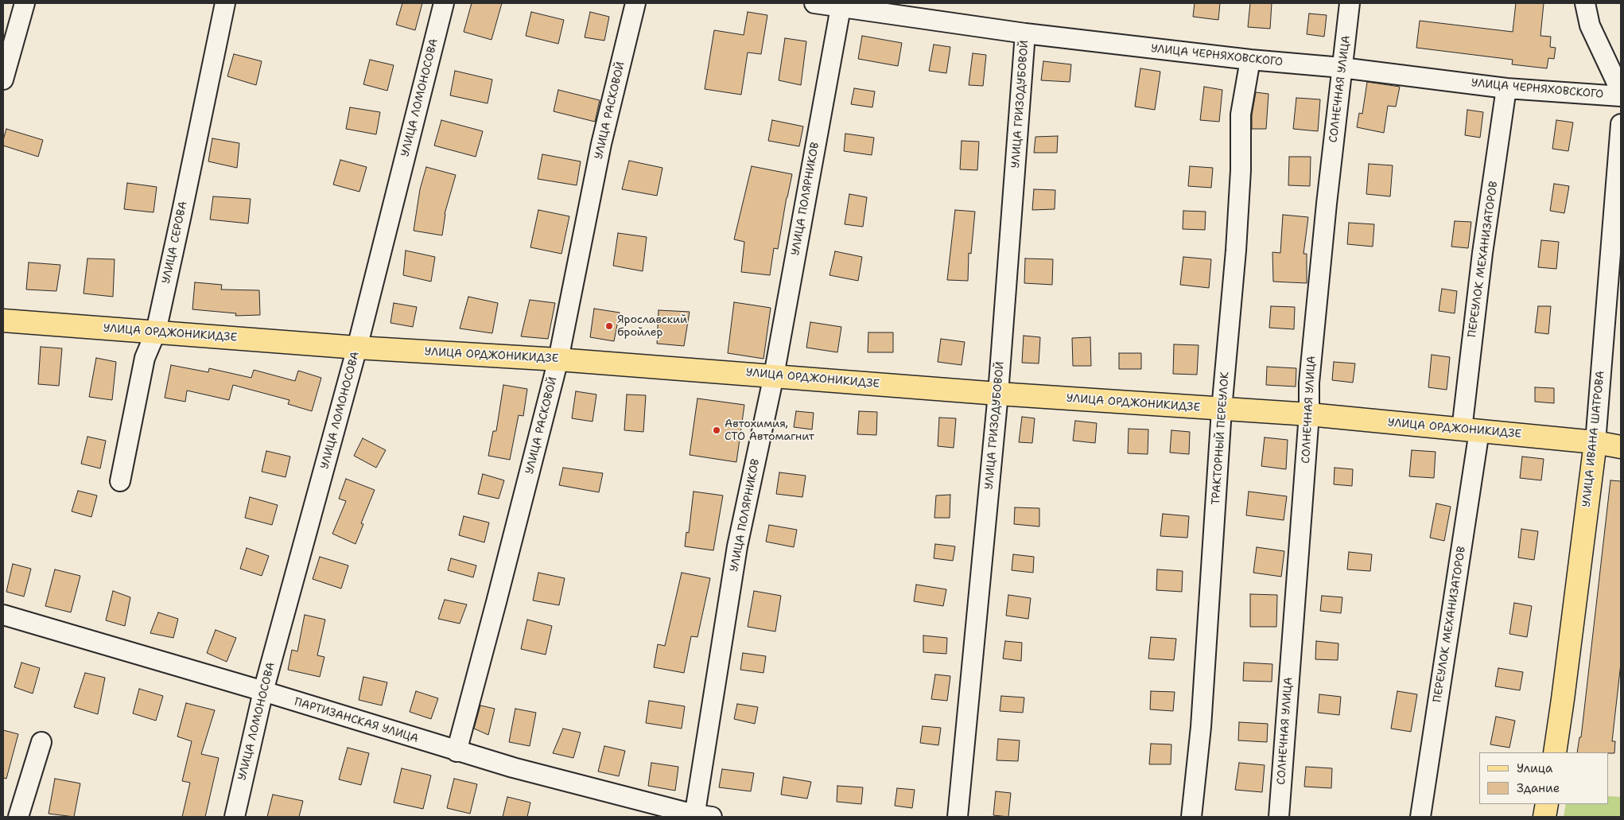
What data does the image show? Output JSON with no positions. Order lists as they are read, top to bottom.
{
  "streets": {
    "main road": ["УЛИЦА ОРДЖОНИКИДЗЕ", "УЛИЦА ИВАНА ШАТРОВА"],
    "street": [
      "УЛИЦА ЧЕРНЯХОВСКОГО",
      "СОЛНЕЧНАЯ УЛИЦА",
      "УЛИЦА ЛОМОНОСОВА",
      "УЛИЦА ГРИЗОДУБОВОЙ",
      "УЛИЦА РАСКОВОЙ",
      "УЛИЦА ПОЛЯРНИКОВ",
      "УЛИЦА СЕРОВА",
      "ПЕРЕУЛОК МЕХАНИЗАТОРОВ",
      "ТРАКТОРНЫЙ ПЕРЕУЛОК",
      "ПАРТИЗАНСКАЯ УЛИЦА"
    ]
  },
  "crossings": [
    ["УЛИЦА ЧЕРНЯХОВСКОГО", "СОЛНЕЧНАЯ УЛИЦА"],
    ["УЛИЦА ЧЕРНЯХОВСКОГО", "УЛИЦА ГРИЗОДУБОВОЙ"],
    ["УЛИЦА ЧЕРНЯХОВСКОГО", "УЛИЦА ПОЛЯРНИКОВ"],
    ["УЛИЦА ЧЕРНЯХОВСКОГО", "ПЕРЕУЛОК МЕХАНИЗАТОРОВ"],
    ["УЛИЦА ЧЕРНЯХОВСКОГО", "ТРАКТОРНЫЙ ПЕРЕУЛОК"],
    ["СОЛНЕЧНАЯ УЛИЦА", "УЛИЦА ОРДЖОНИКИДЗЕ"],
    ["УЛИЦА ЛОМОНОСОВА", "УЛИЦА ОРДЖОНИКИДЗЕ"],
    ["УЛИЦА ЛОМОНОСОВА", "ПАРТИЗАНСКАЯ УЛИЦА"],
    ["УЛИЦА ГРИЗОДУБОВОЙ", "УЛИЦА ОРДЖОНИКИДЗЕ"],
    ["УЛИЦА РАСКОВОЙ", "УЛИЦА ОРДЖОНИКИДЗЕ"],
    ["УЛИЦА РАСКОВОЙ", "ПАРТИЗАНСКАЯ УЛИЦА"],
    ["УЛИЦА ПОЛЯРНИКОВ", "УЛИЦА ОРДЖОНИКИДЗЕ"],
    ["УЛИЦА ПОЛЯРНИКОВ", "ПАРТИЗАНСКАЯ УЛИЦА"],
    ["УЛИЦА СЕРОВА", "УЛИЦА ОРДЖОНИКИДЗЕ"],
    ["ПЕРЕУЛОК МЕХАНИЗАТОРОВ", "УЛИЦА ОРДЖОНИКИДЗЕ"],
    ["УЛИЦА ОРДЖОНИКИДЗЕ", "ТРАКТОРНЫЙ ПЕРЕУЛОК"],
    ["УЛИЦА ОРДЖОНИКИДЗЕ", "УЛИЦА ИВАНА ШАТРОВА"]
  ],
  "places": ["Ярославский бройлер", "Автохимия, СТО Автомагнит"],
  "legend": ["Улица", "Здание"]
}
